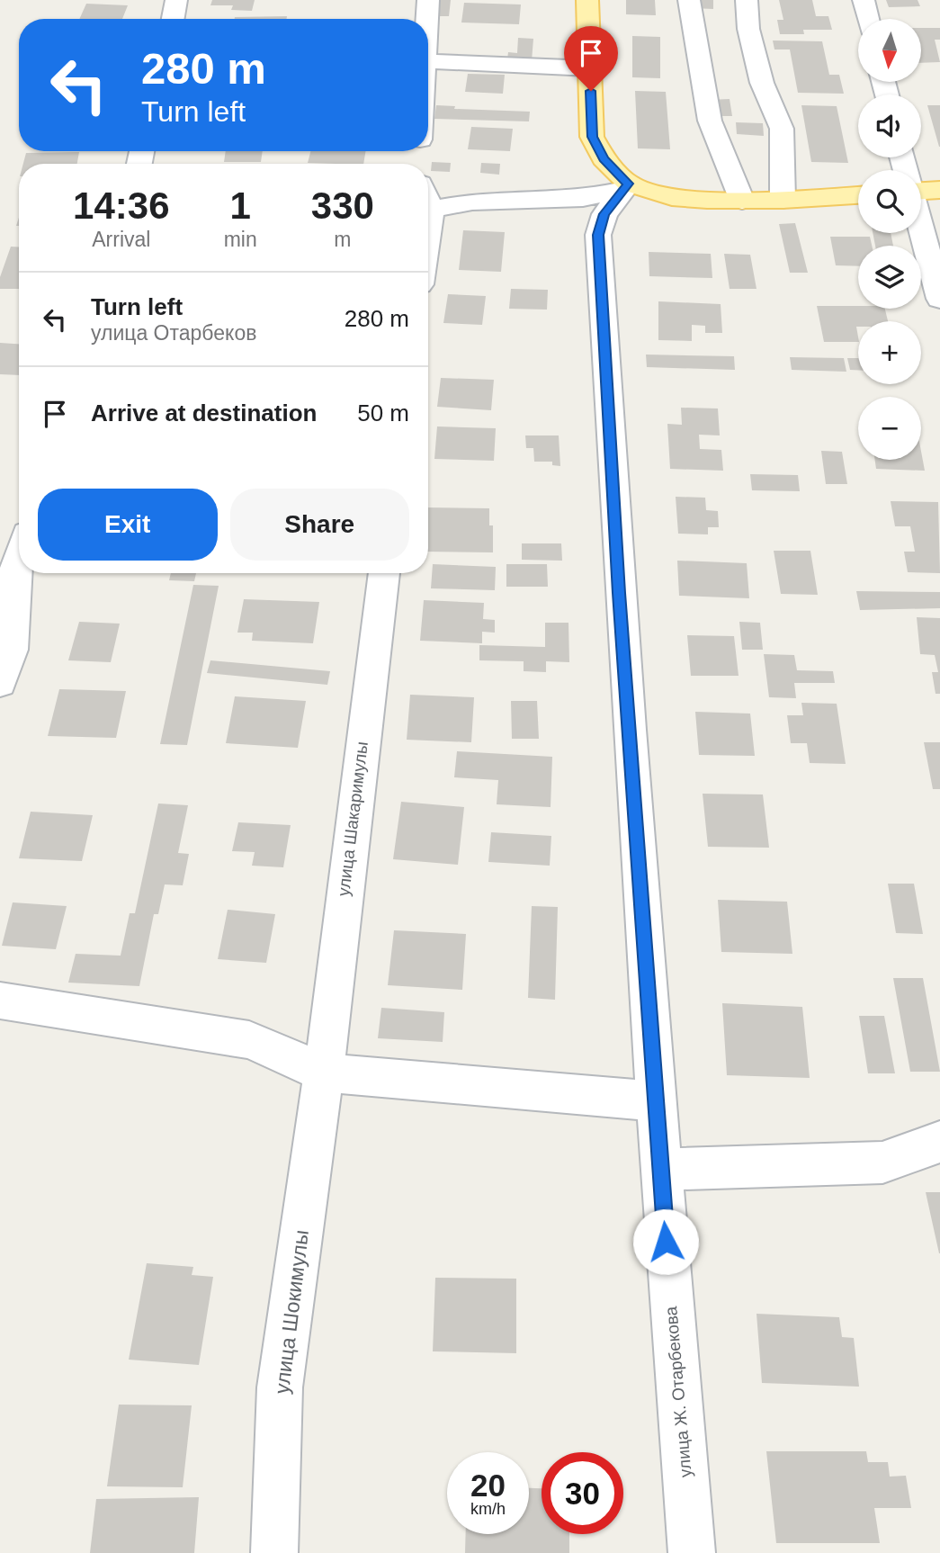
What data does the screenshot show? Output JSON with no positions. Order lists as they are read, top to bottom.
{
  "streets": {
    "street": ["улица Шакаримулы", "улица Шокимулы", "улица Ж. Отарбекова"]
  },
  "crossings": [
    ["улица Шакаримулы", "улица Шокимулы"]
  ],
  "north": "bottom",
  "page": {
    "map_buttons": ["+", "−"],
    "turn": ["280 m", "Turn left"],
    "eta": [
      "14:36",
      "Arrival",
      "1",
      "min",
      "330",
      "m"
    ],
    "list": [
      {
        "name": "Turn left",
        "note": "улица Отарбеков",
        "value": "280 m"
      },
      {
        "name": "Arrive at destination",
        "value": "50 m"
      }
    ],
    "buttons": ["Exit", "Share"],
    "speed": "20 km/h",
    "limit": "30"
  }
}
